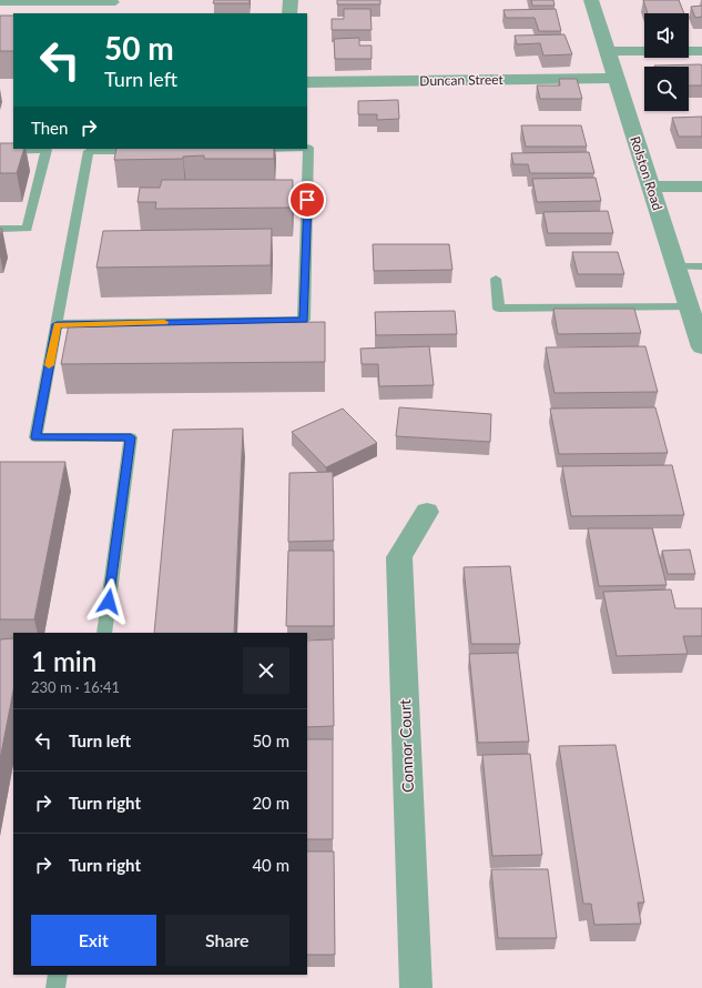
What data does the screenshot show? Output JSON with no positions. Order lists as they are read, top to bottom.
{
  "streets": {
    "street": ["Duncan Street", "Rolston Road", "Connor Court"]
  },
  "crossings": [
    ["Duncan Street", "Rolston Road"]
  ],
  "page": {
    "turn": ["50 m", "Turn left"],
    "then": "Then",
    "heading": ["1 min", "230 m · 16:41"],
    "list": [
      {
        "name": "Turn left",
        "value": "50 m"
      },
      {
        "name": "Turn right",
        "value": "20 m"
      },
      {
        "name": "Turn right",
        "value": "40 m"
      }
    ],
    "buttons": ["Exit", "Share"]
  }
}
